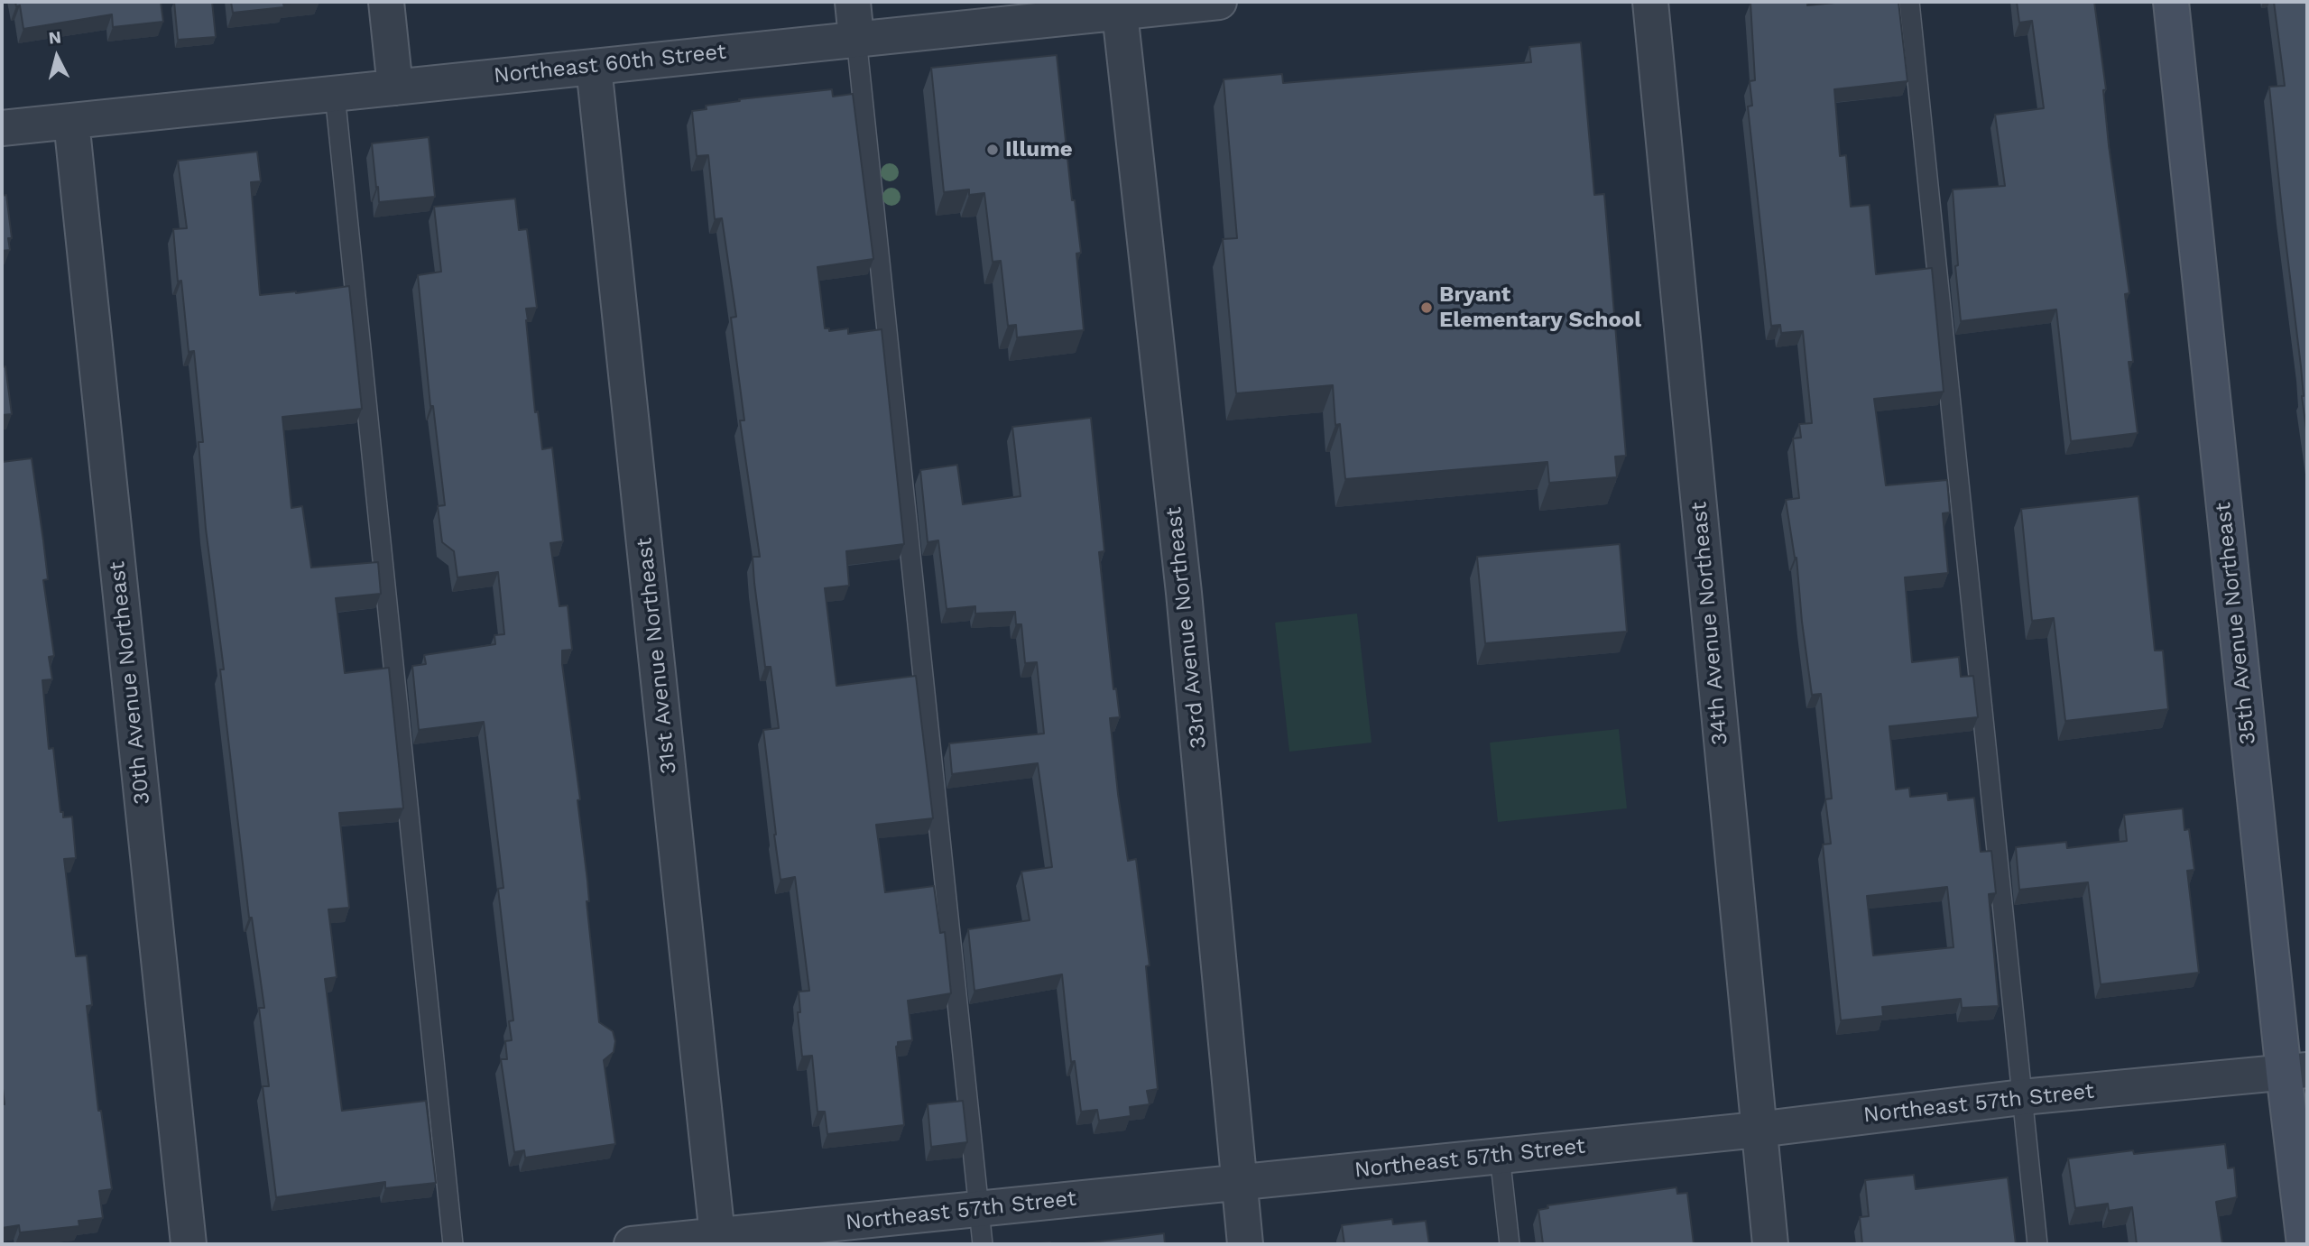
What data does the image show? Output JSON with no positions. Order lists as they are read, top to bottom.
{
  "streets": {
    "main road": ["35th Avenue Northeast"],
    "street": [
      "Northeast 60th Street",
      "34th Avenue Northeast",
      "33rd Avenue Northeast",
      "31st Avenue Northeast",
      "30th Avenue Northeast",
      "Northeast 57th Street"
    ]
  },
  "crossings": [
    ["Northeast 60th Street", "33rd Avenue Northeast"],
    ["Northeast 60th Street", "31st Avenue Northeast"],
    ["Northeast 60th Street", "30th Avenue Northeast"],
    ["34th Avenue Northeast", "Northeast 57th Street"],
    ["35th Avenue Northeast", "Northeast 57th Street"],
    ["33rd Avenue Northeast", "Northeast 57th Street"],
    ["31st Avenue Northeast", "Northeast 57th Street"]
  ],
  "places": ["Illume", "Bryant Elementary School"],
  "north": "top"
}
